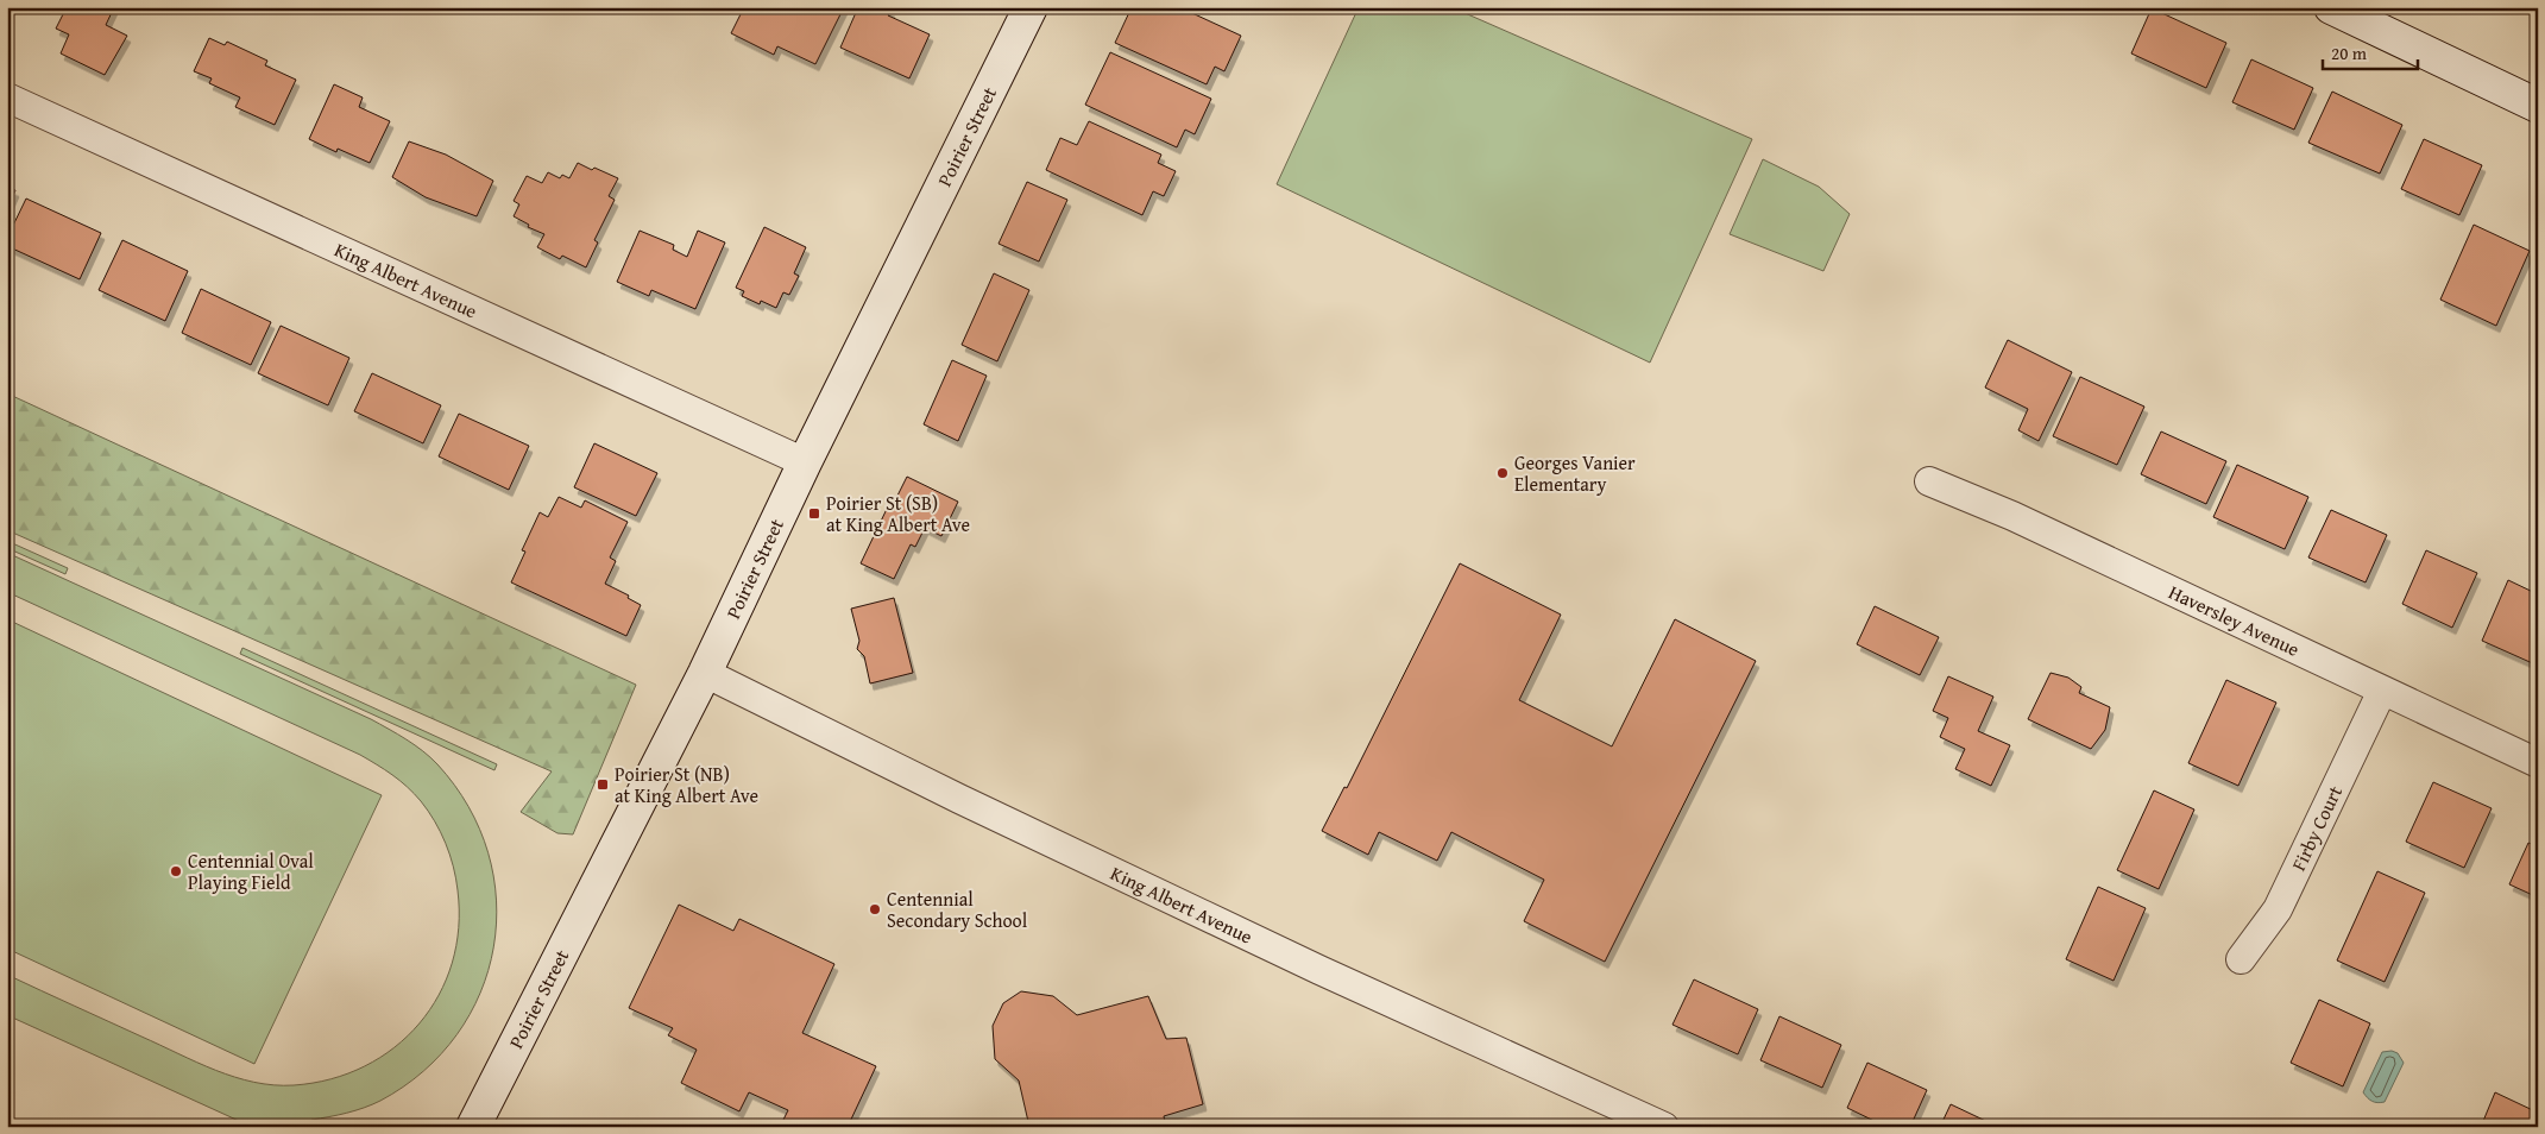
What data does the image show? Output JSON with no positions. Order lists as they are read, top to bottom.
{
  "streets": {
    "street": [
      "Poirier Street",
      "King Albert Avenue",
      "Haversley Avenue",
      "Firby Court"
    ]
  },
  "crossings": [
    ["Poirier Street", "King Albert Avenue"],
    ["Haversley Avenue", "Firby Court"]
  ],
  "places": {
    "other": ["Georges Vanier Elementary", "Centennial Oval Playing Field", "Centennial Secondary School"],
    "transit": ["Poirier St (SB) at King Albert Ave", "Poirier St (NB) at King Albert Ave"]
  },
  "scale_bar": "20 m"
}
